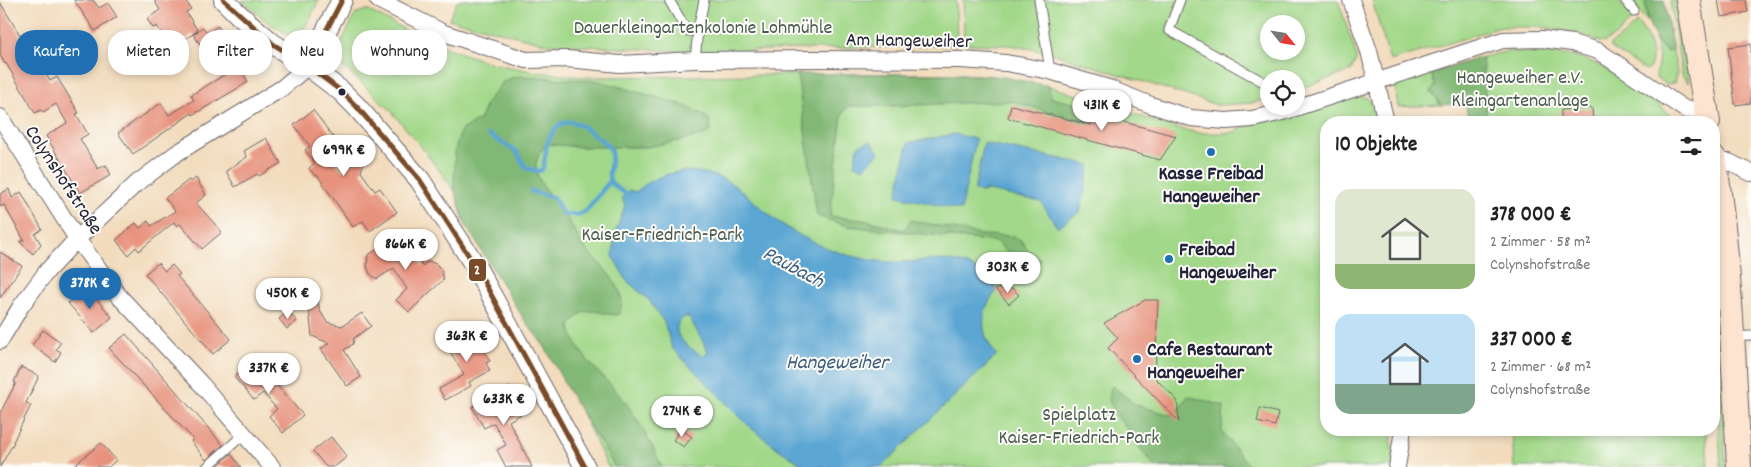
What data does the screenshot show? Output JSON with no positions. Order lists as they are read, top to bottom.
{
  "streets": {
    "street": ["Am Hangeweiher", "Colynshofstraße"]
  },
  "water": ["Paubach", "Hangeweiher"],
  "parks": [
    "Dauerkleingartenkolonie Lohmühle",
    "Hangeweiher e.V. Kleingartenanlage",
    "Kaiser-Friedrich-Park",
    "Spielplatz Kaiser-Friedrich-Park"
  ],
  "places": ["Kasse Freibad Hangeweiher", "Freibad Hangeweiher", "Cafe Restaurant Hangeweiher"],
  "lines": ["transit line 2"],
  "north": "bottom right",
  "page": {
    "chip": [
      "Kaufen",
      "Mieten",
      "Filter",
      "Neu",
      "Wohnung"
    ],
    "price": [
      "431K €",
      "699K €",
      "866K €",
      "303K €",
      "378K €",
      "450K €",
      "363K €",
      "337K €",
      "633K €",
      "274K €"
    ],
    "heading": "10 Objekte",
    "list": [
      {
        "name": "378 000 €",
        "note": "2 Zimmer · 58 m² · Colynshofstraße"
      },
      {
        "name": "337 000 €",
        "note": "2 Zimmer · 68 m² · Colynshofstraße"
      }
    ]
  }
}
